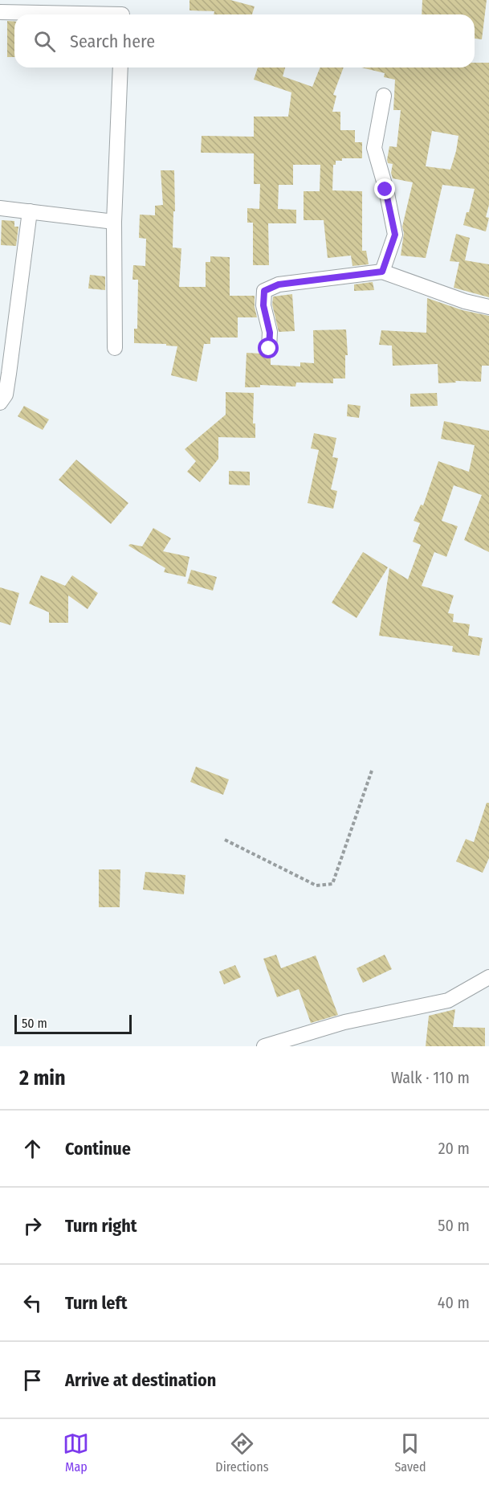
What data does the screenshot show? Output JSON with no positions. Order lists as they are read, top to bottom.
{
  "scale_bar": "50 m",
  "page": {
    "search": "Search here",
    "scale": "50 m",
    "heading": ["2 min", "Walk · 110 m"],
    "list": [
      ["Continue", "20 m"],
      ["Turn right", "50 m"],
      ["Turn left", "40 m"],
      "Arrive at destination"
    ],
    "nav": ["Map", "Directions", "Saved"]
  }
}
